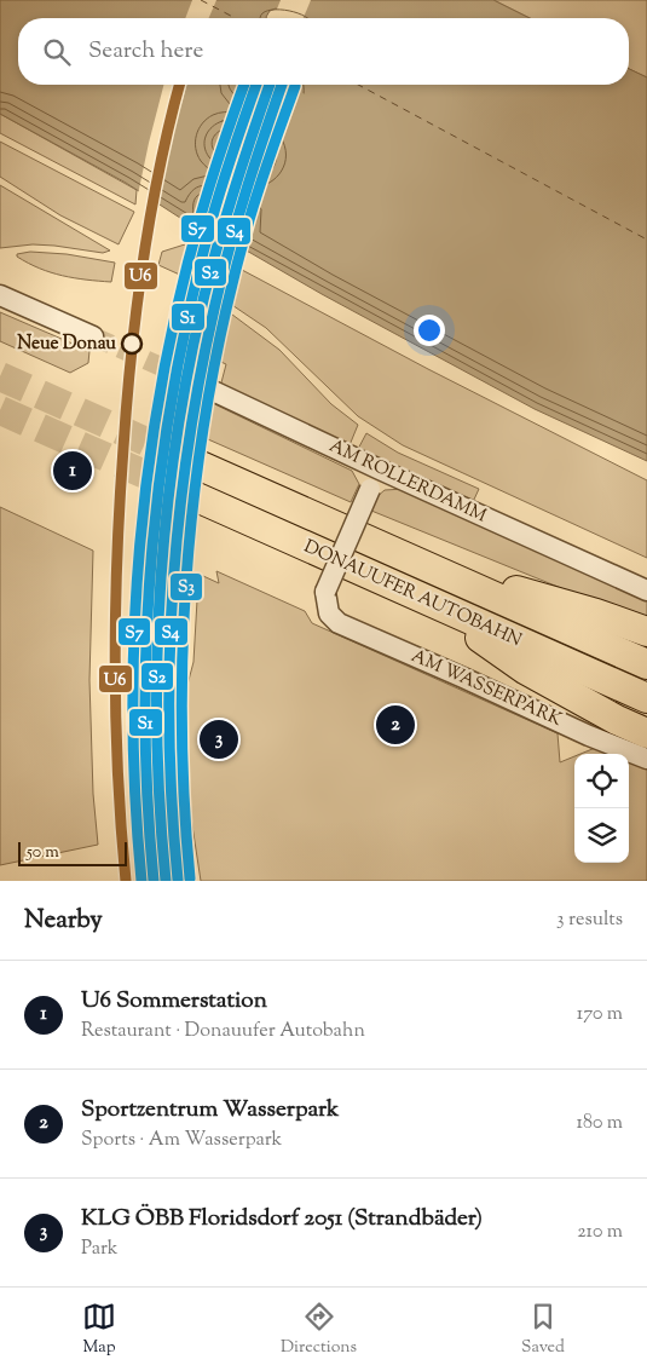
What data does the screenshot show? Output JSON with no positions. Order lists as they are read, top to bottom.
{
  "streets": {
    "highway": ["DONAUUFER AUTOBAHN"],
    "street": ["AM ROLLERDAMM", "AM WASSERPARK"]
  },
  "crossings": [
    ["AM ROLLERDAMM", "AM WASSERPARK"]
  ],
  "places": ["Neue Donau"],
  "lines": [
    "metro line U6",
    "transit line S2",
    "transit line S4",
    "transit line S1",
    "transit line S7",
    "transit line S3"
  ],
  "scale_bar": "50 m",
  "page": {
    "search": "Search here",
    "pins": ["1", "2", "3"],
    "scale": "50 m",
    "heading": ["Nearby", "3 results"],
    "list": [
      {
        "mark": "1",
        "name": "U6 Sommerstation",
        "note": "Restaurant · Donauufer Autobahn",
        "value": "170 m"
      },
      {
        "mark": "2",
        "name": "Sportzentrum Wasserpark",
        "note": "Sports · Am Wasserpark",
        "value": "180 m"
      },
      {
        "mark": "3",
        "name": "KLG ÖBB Floridsdorf 2051 (Strandbäder)",
        "note": "Park",
        "value": "210 m"
      }
    ],
    "nav": ["Map", "Directions", "Saved"]
  }
}
